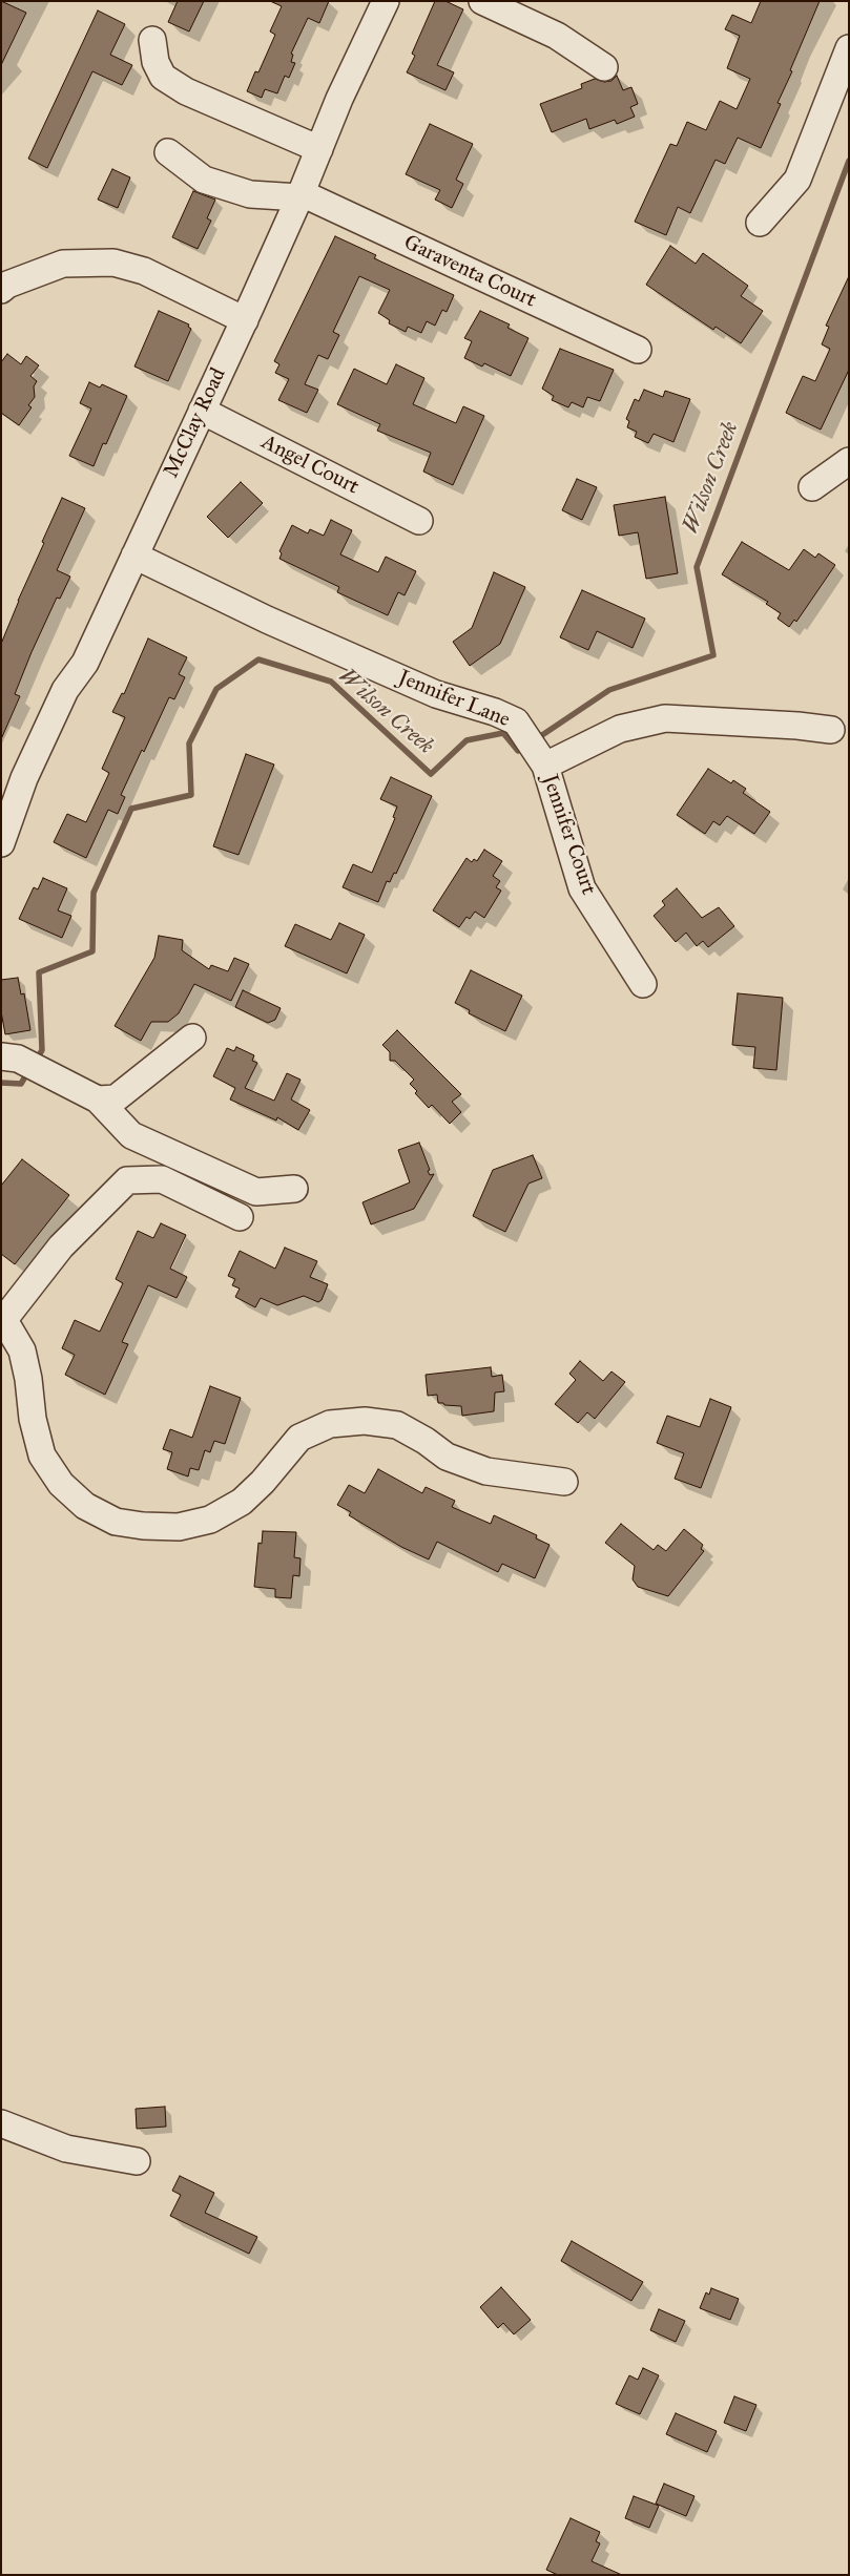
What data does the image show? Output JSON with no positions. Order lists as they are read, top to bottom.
{
  "streets": {
    "street": [
      "Garaventa Court",
      "McClay Road",
      "Angel Court",
      "Jennifer Lane",
      "Jennifer Court"
    ]
  },
  "crossings": [
    ["Garaventa Court", "McClay Road"],
    ["McClay Road", "Angel Court"],
    ["McClay Road", "Jennifer Lane"],
    ["Jennifer Lane", "Jennifer Court"]
  ],
  "water": ["Wilson Creek"]
}
